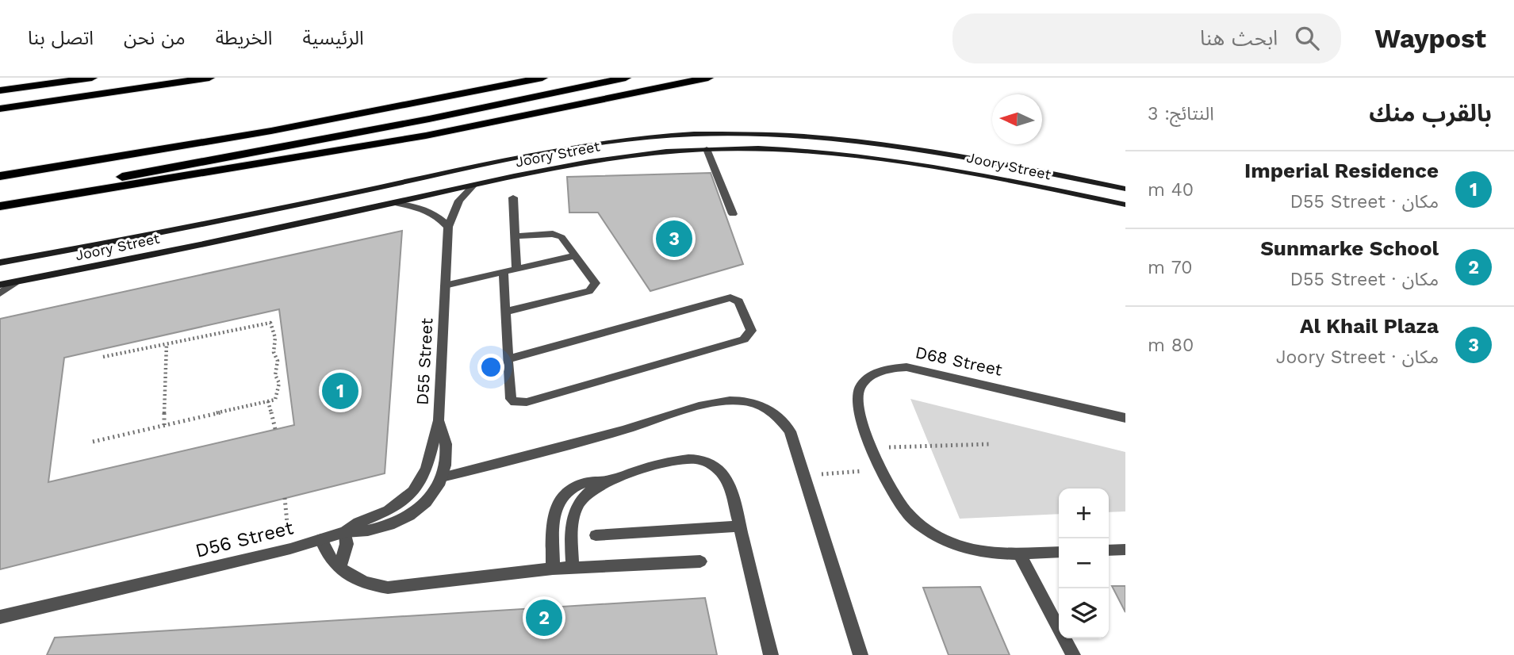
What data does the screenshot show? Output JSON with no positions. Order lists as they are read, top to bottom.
{
  "streets": {
    "street": [
      "Joory Street",
      "D68 Street",
      "D55 Street",
      "D56 Street"
    ]
  },
  "crossings": [
    ["Joory Street", "D55 Street"],
    ["D55 Street", "D56 Street"]
  ],
  "north": "left",
  "page": {
    "header": "Waypost",
    "search": "ابحث هنا",
    "nav": [
      "الرئيسية",
      "الخريطة",
      "من نحن",
      "اتصل بنا"
    ],
    "heading": ["بالقرب منك", "النتائج: 3"],
    "list": [
      {
        "mark": "1",
        "name": "Imperial Residence",
        "note": "مكان · D55 Street",
        "value": "40 m"
      },
      {
        "mark": "2",
        "name": "Sunmarke School",
        "note": "مكان · D55 Street",
        "value": "70 m"
      },
      {
        "mark": "3",
        "name": "Al Khail Plaza",
        "note": "مكان · Joory Street",
        "value": "80 m"
      }
    ],
    "pins": ["3", "1", "2"],
    "map_buttons": ["+", "−"]
  }
}
